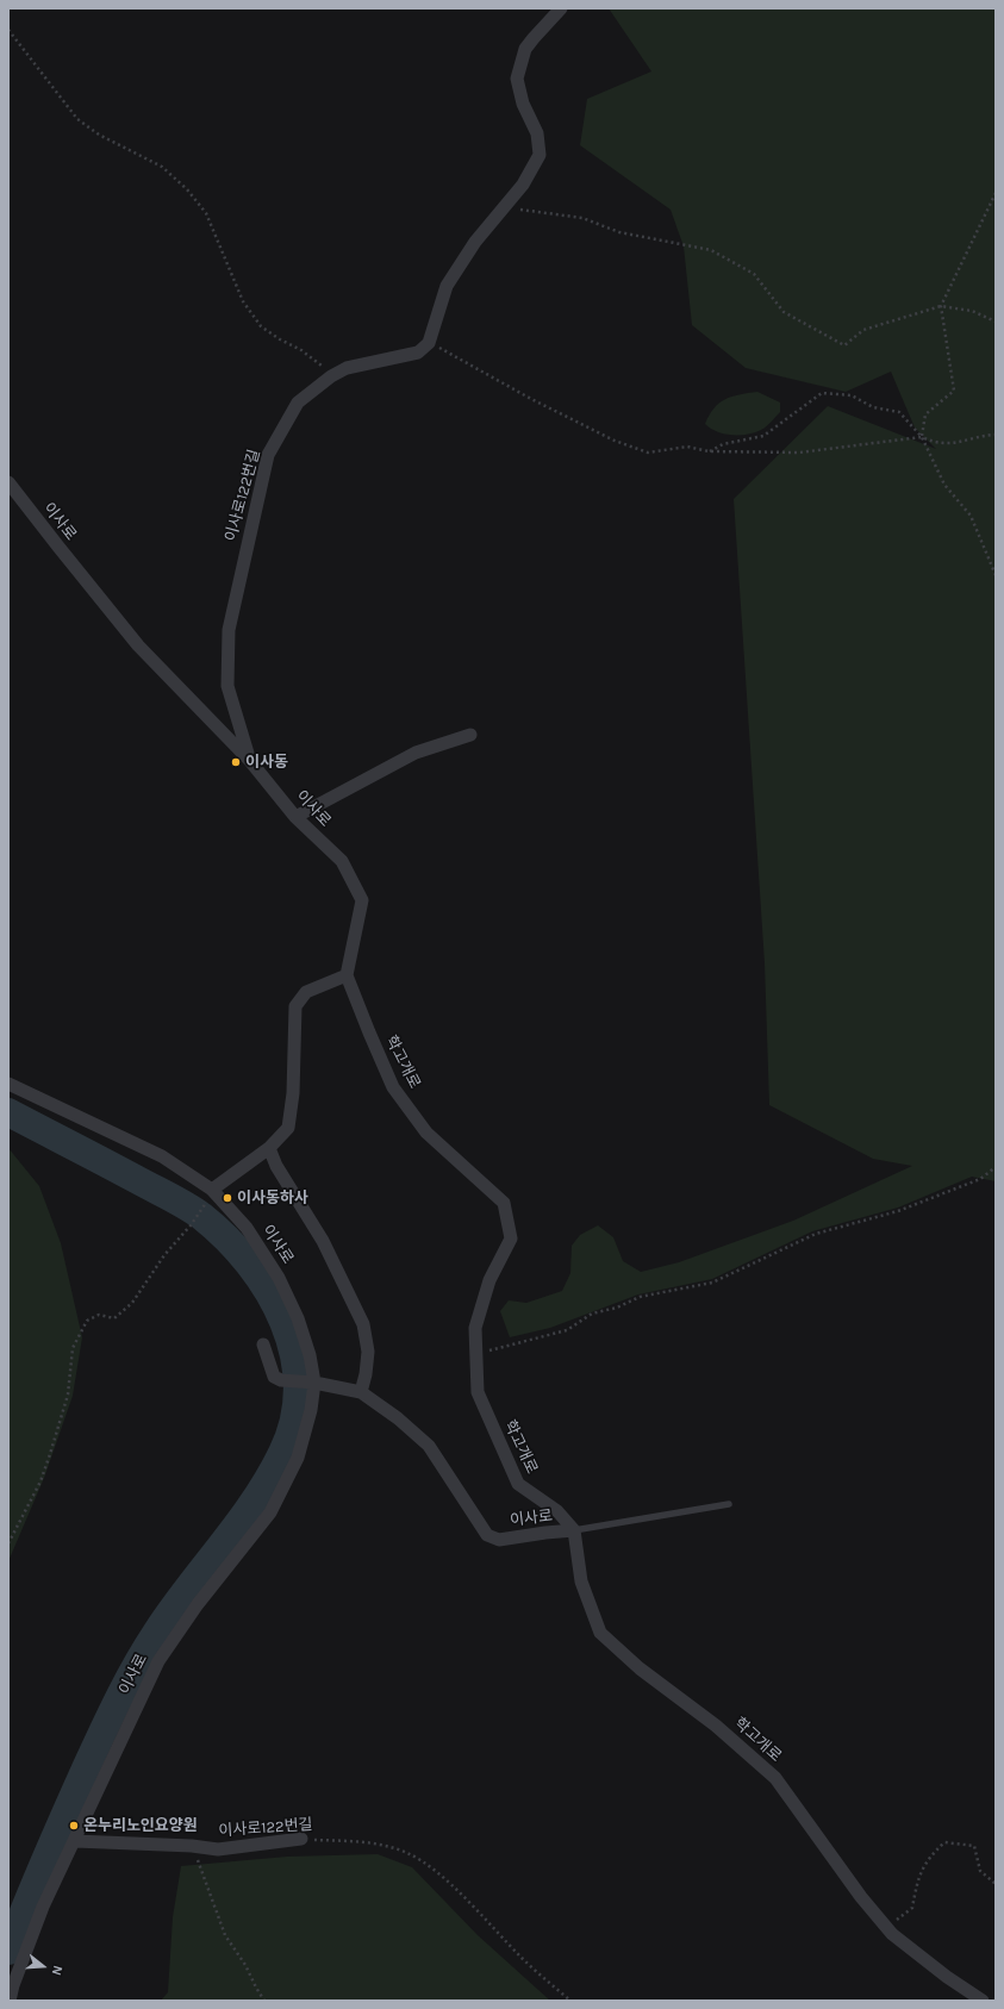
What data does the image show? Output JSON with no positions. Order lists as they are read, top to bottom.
{
  "streets": {
    "street": ["이사로122번길", "이사로", "학고개로"]
  },
  "crossings": [
    ["이사로122번길", "이사로"],
    ["이사로", "학고개로"]
  ],
  "places": ["이사동", "이사동하사", "온누리노인요양원"],
  "north": "right"
}
